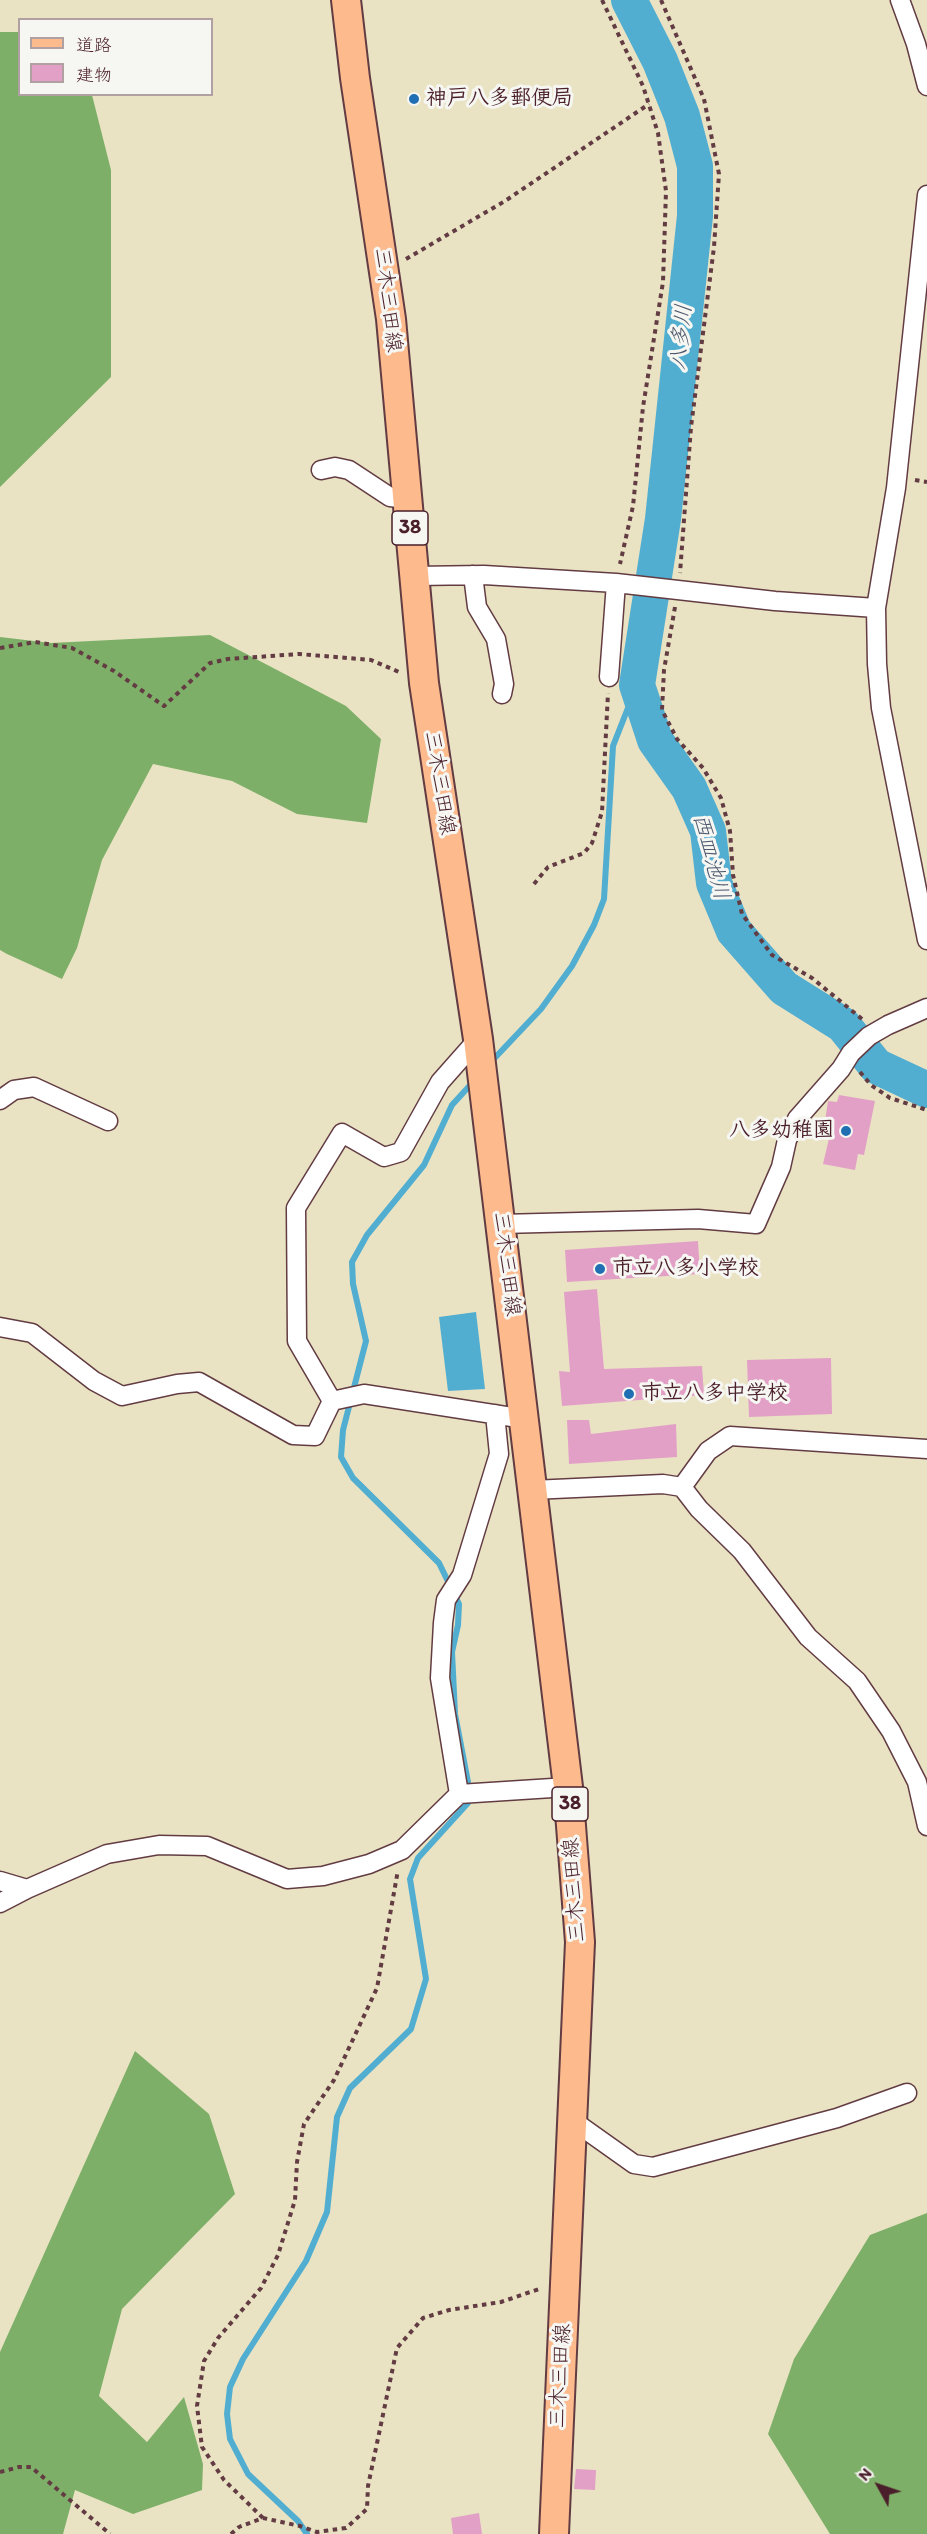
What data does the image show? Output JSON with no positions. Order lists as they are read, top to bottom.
{
  "streets": {
    "main road": ["三木三田線", "38"]
  },
  "water": ["八多川", "西皿池川"],
  "places": [
    "神戸八多郵便局",
    "八多幼稚園",
    "市立八多小学校",
    "市立八多中学校"
  ],
  "legend": ["道路", "建物"],
  "north": "top left"
}
